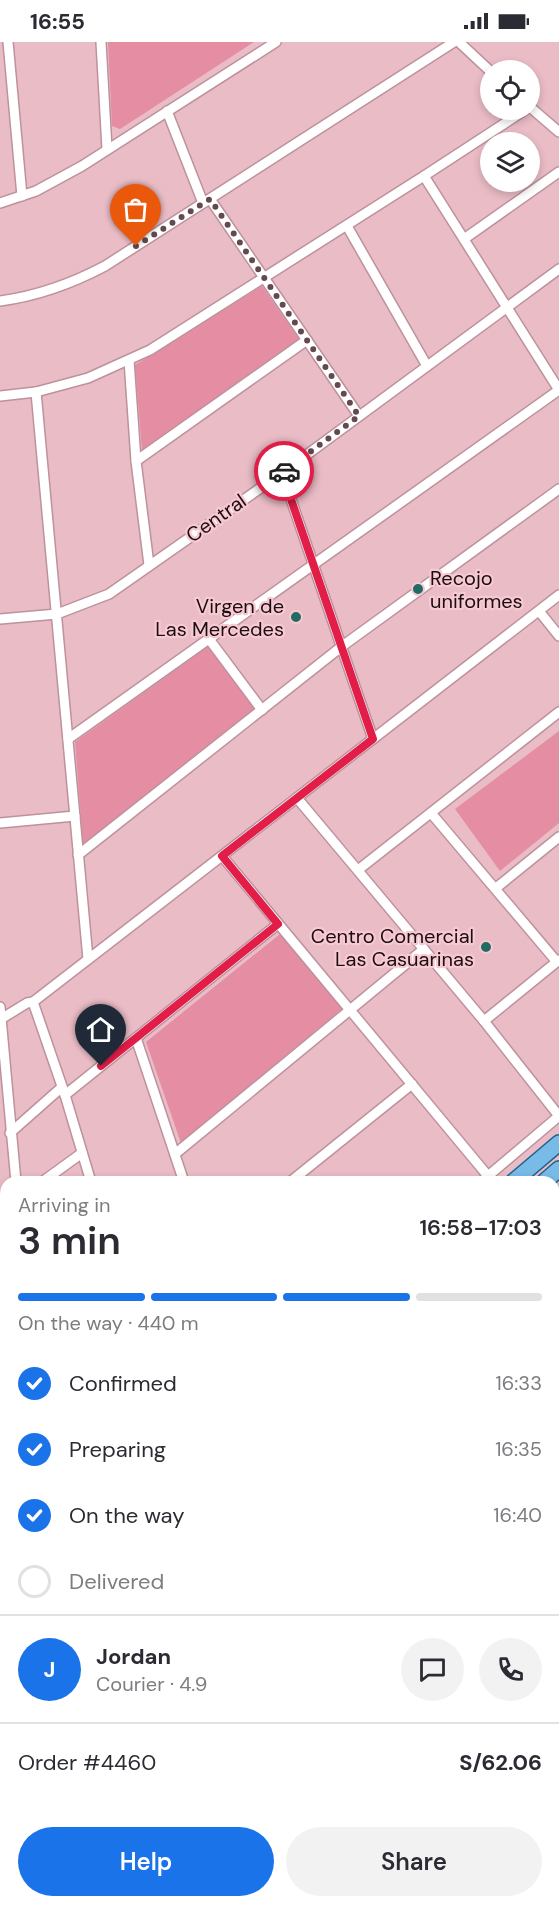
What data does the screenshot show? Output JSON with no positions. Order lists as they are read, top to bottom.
{
  "streets": {
    "street": ["Central"]
  },
  "places": ["Recojo uniformes", "Virgen de Las Mercedes", "Centro Comercial Las Casuarinas"],
  "page": {
    "status": "16:55",
    "heading": ["3 min", "Arriving in", "16:58–17:03"],
    "panel": [
      "Jordan",
      "Courier · 4.9",
      "Order #4460",
      "S/62.06"
    ],
    "bar": "On the way · 440 m",
    "list": [
      ["Confirmed", "16:33"],
      ["Preparing", "16:35"],
      ["On the way", "16:40"],
      "Delivered"
    ],
    "round": "J",
    "buttons": ["Help", "Share"]
  }
}
